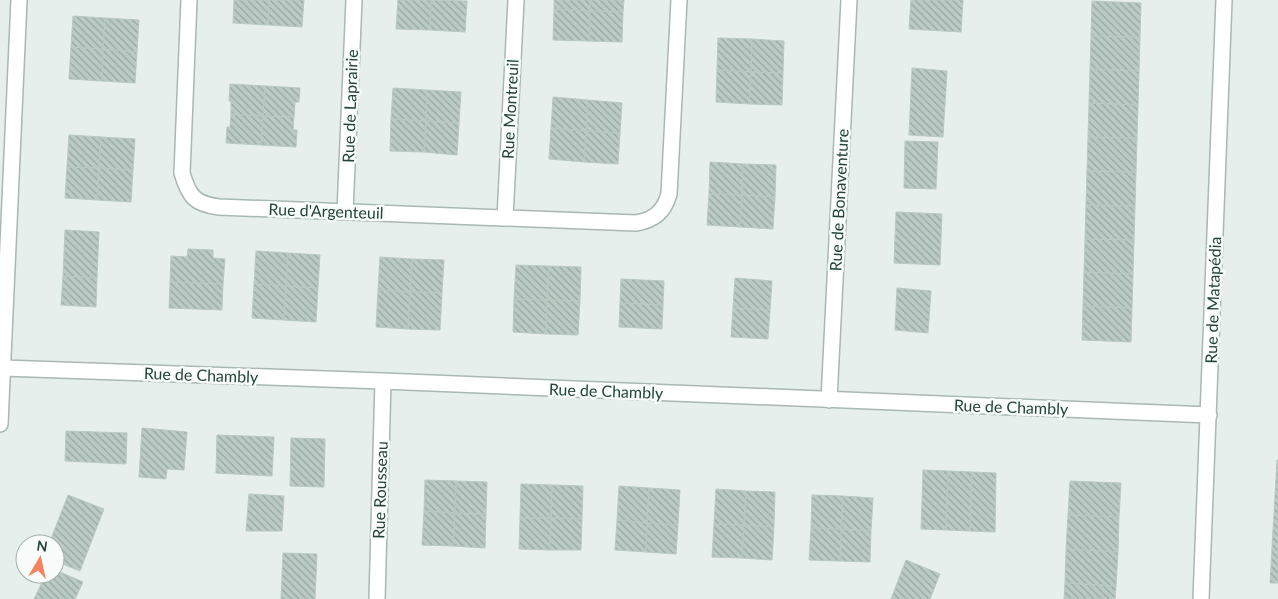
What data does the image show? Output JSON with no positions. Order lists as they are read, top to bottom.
{
  "streets": {
    "street": [
      "Rue de Laprairie",
      "Rue Montreuil",
      "Rue de Bonaventure",
      "Rue d'Argenteuil",
      "Rue de Matapédia",
      "Rue de Chambly",
      "Rue Rousseau"
    ]
  },
  "crossings": [
    ["Rue de Laprairie", "Rue d'Argenteuil"],
    ["Rue Montreuil", "Rue d'Argenteuil"],
    ["Rue de Bonaventure", "Rue de Chambly"],
    ["Rue de Matapédia", "Rue de Chambly"],
    ["Rue de Chambly", "Rue Rousseau"]
  ],
  "north": "top"
}
